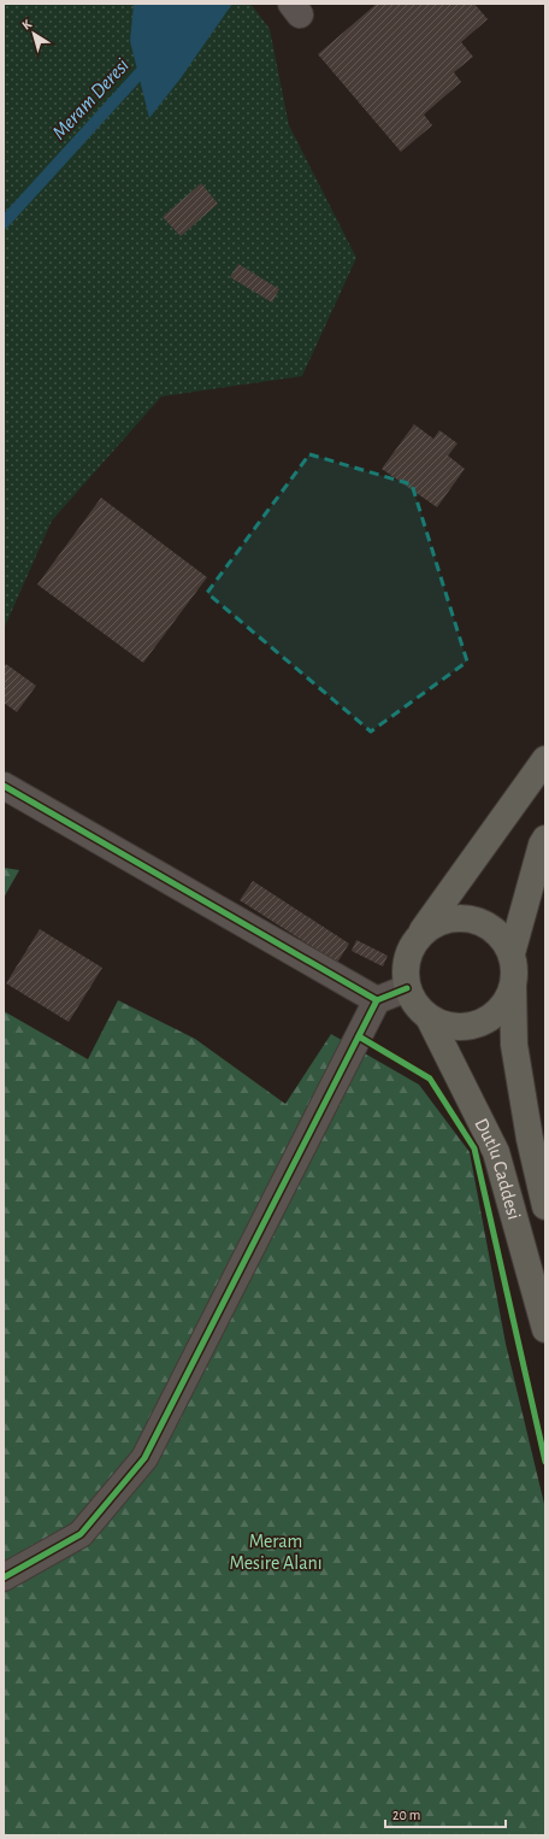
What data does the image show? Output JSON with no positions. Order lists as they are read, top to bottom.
{
  "streets": {
    "main road": ["Dutlu Caddesi"]
  },
  "water": ["Meram Deresi"],
  "parks": ["Meram Mesire Alanı"],
  "scale_bar": "20 m",
  "north": "top left"
}
